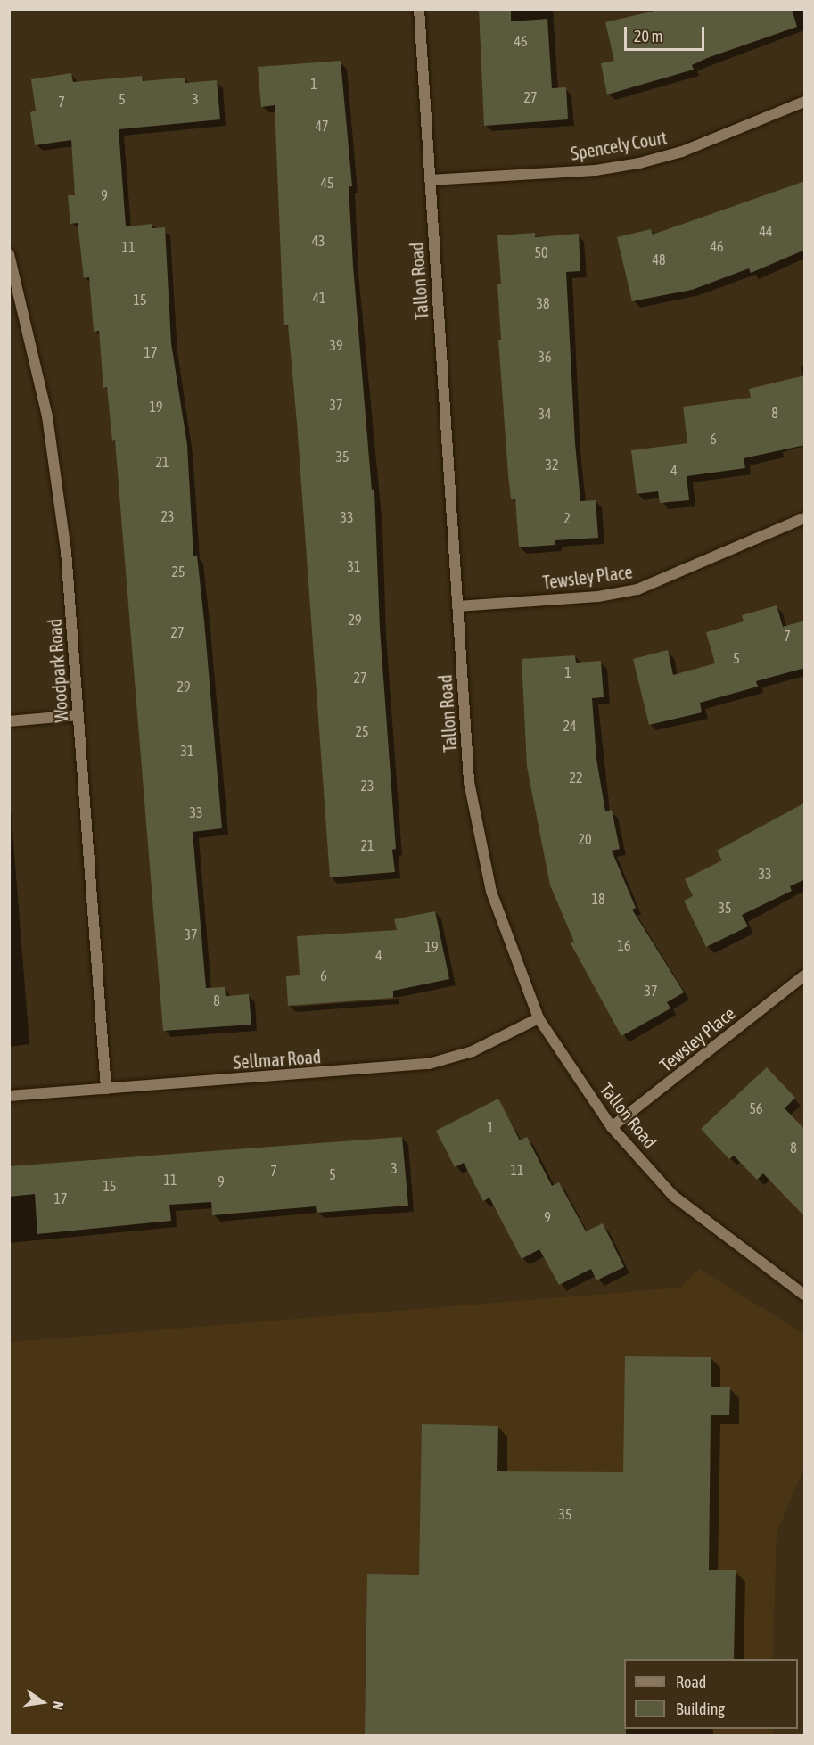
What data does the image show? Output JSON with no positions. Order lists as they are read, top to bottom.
{
  "streets": {
    "street": [
      "Spencely Court",
      "Tallon Road",
      "Tewsley Place",
      "Woodpark Road",
      "Sellmar Road"
    ]
  },
  "crossings": [
    ["Spencely Court", "Tallon Road"],
    ["Tallon Road", "Tewsley Place"],
    ["Tallon Road", "Sellmar Road"],
    ["Woodpark Road", "Sellmar Road"]
  ],
  "house_numbers": [
    "46",
    "1",
    "27",
    "5",
    "3",
    "7",
    "47",
    "45",
    "9",
    "44",
    "43",
    "46",
    "11",
    "50",
    "48",
    "41",
    "15",
    "38",
    "39",
    "17",
    "36",
    "37",
    "19",
    "8",
    "34",
    "6",
    "35",
    "21",
    "32",
    "4",
    "23",
    "33",
    "2",
    "31",
    "25",
    "29",
    "27",
    "7",
    "5",
    "1",
    "27",
    "29",
    "24",
    "25",
    "31",
    "22",
    "23",
    "33",
    "20",
    "21",
    "33",
    "18",
    "35",
    "37",
    "16",
    "19",
    "4",
    "6",
    "37",
    "8",
    "56",
    "1",
    "8",
    "3",
    "11",
    "7",
    "5",
    "11",
    "9",
    "15",
    "17",
    "9",
    "35"
  ],
  "legend": ["Road", "Building"],
  "scale_bar": "20 m",
  "north": "right"
}
